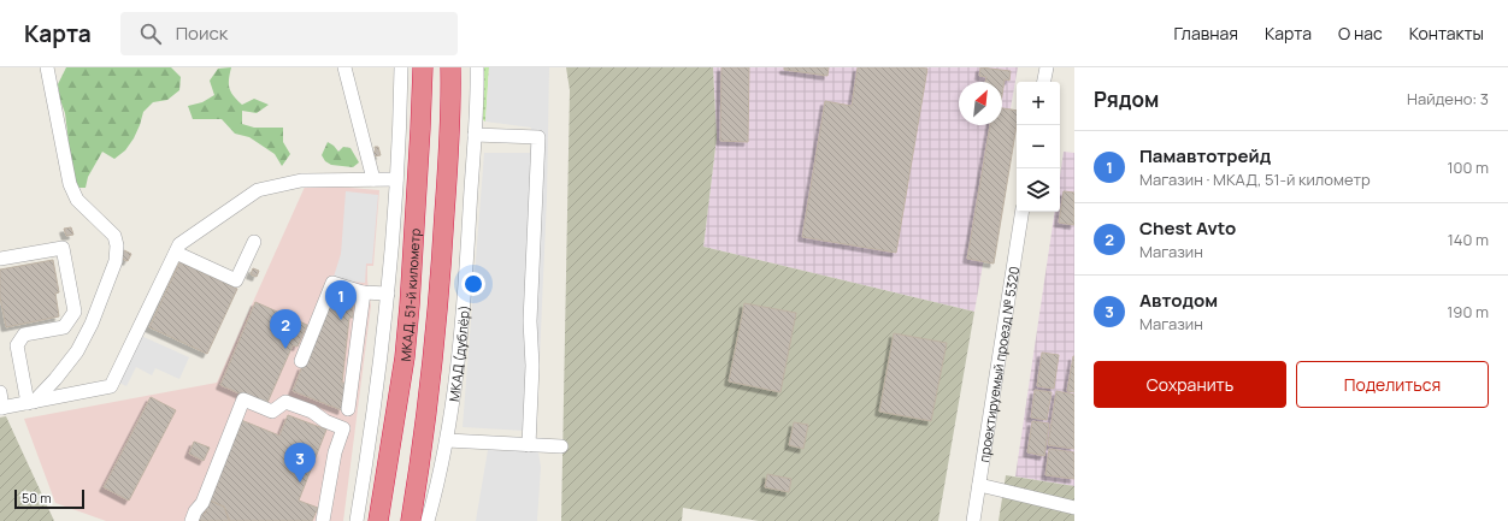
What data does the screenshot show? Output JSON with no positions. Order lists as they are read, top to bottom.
{
  "streets": {
    "highway": ["МКАД, 51-й километр"],
    "street": ["МКАД (дублёр)", "проектируемый проезд № 5320"]
  },
  "scale_bar": "50 m",
  "north": "top right",
  "page": {
    "header": "Карта",
    "search": "Поиск",
    "nav": [
      "Главная",
      "Карта",
      "О нас",
      "Контакты"
    ],
    "heading": ["Рядом", "Найдено: 3"],
    "map_buttons": ["+", "−"],
    "list": [
      {
        "mark": "1",
        "name": "Памавтотрейд",
        "note": "Магазин · МКАД, 51-й километр",
        "value": "100 m"
      },
      {
        "mark": "2",
        "name": "Chest Avto",
        "note": "Магазин",
        "value": "140 m"
      },
      {
        "mark": "3",
        "name": "Автодом",
        "note": "Магазин",
        "value": "190 m"
      }
    ],
    "pins": ["1", "2", "3"],
    "buttons": ["Сохранить", "Поделиться"],
    "scale": "50 m"
  }
}
